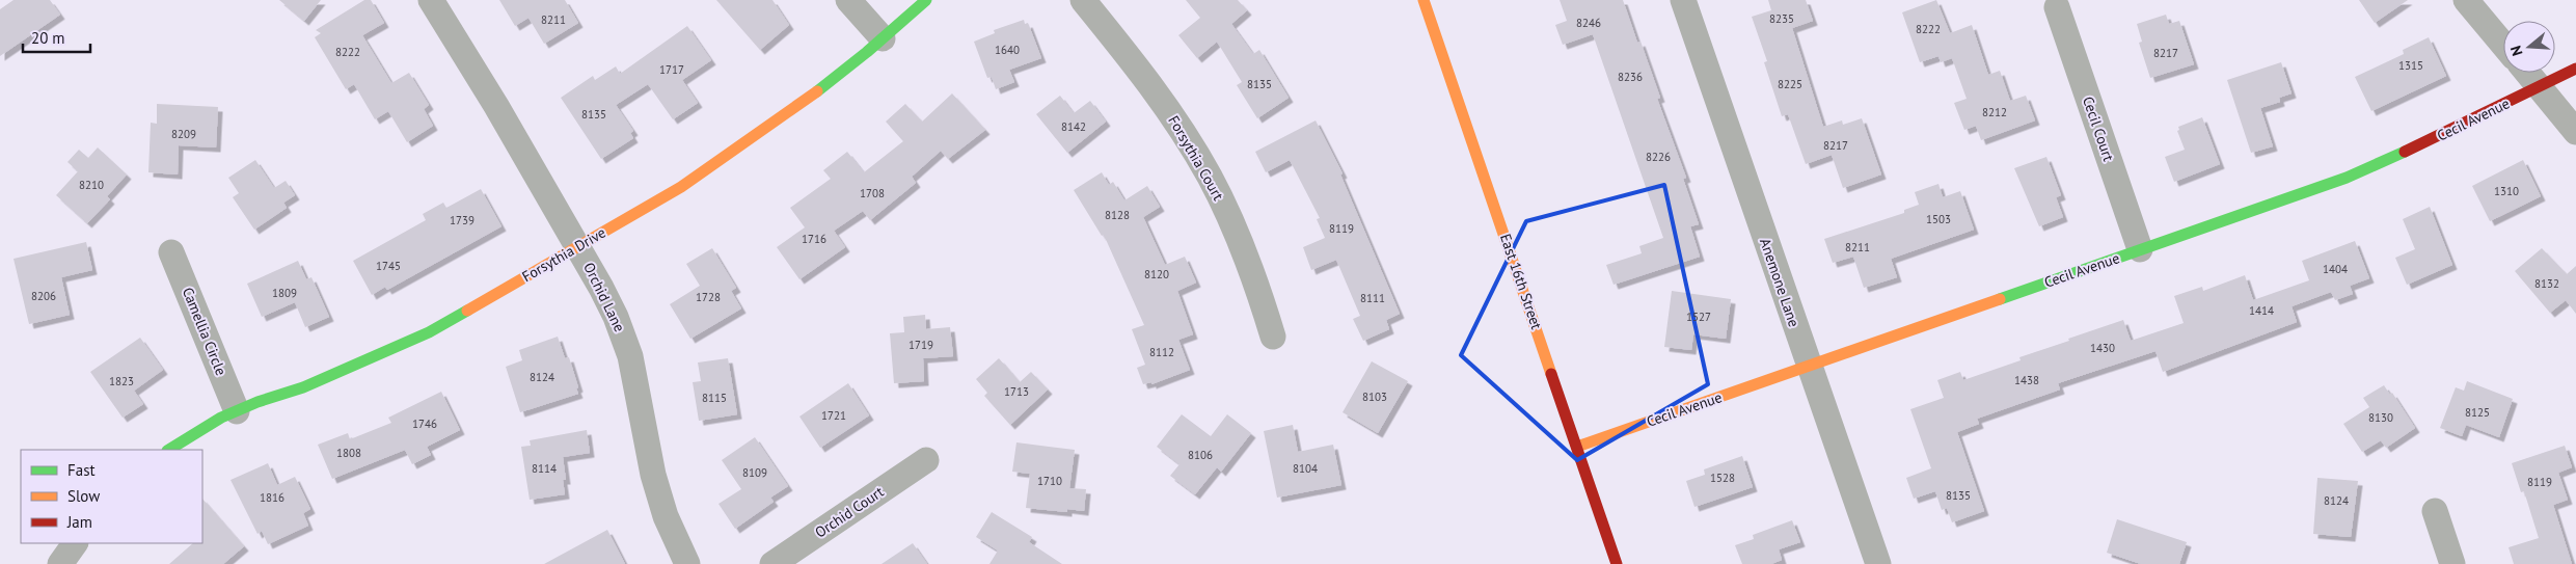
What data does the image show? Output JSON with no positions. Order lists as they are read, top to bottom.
{
  "streets": {
    "street": [
      "Cecil Avenue",
      "Cecil Court",
      "Forsythia Court",
      "Forsythia Drive",
      "East 16th Street",
      "Anemone Lane",
      "Orchid Lane",
      "Camellia Circle",
      "Orchid Court"
    ]
  },
  "crossings": [
    ["Cecil Avenue", "Cecil Court"],
    ["Cecil Avenue", "East 16th Street"],
    ["Cecil Avenue", "Anemone Lane"],
    ["Forsythia Drive", "Orchid Lane"],
    ["Forsythia Drive", "Camellia Circle"]
  ],
  "house_numbers": [
    "8235",
    "8211",
    "8246",
    "8222",
    "1640",
    "8222",
    "8217",
    "1315",
    "1717",
    "8236",
    "8135",
    "8225",
    "8212",
    "8135",
    "8142",
    "8209",
    "8217",
    "8226",
    "8210",
    "1310",
    "1708",
    "8128",
    "1503",
    "1739",
    "8119",
    "1716",
    "8211",
    "1745",
    "1404",
    "8120",
    "8132",
    "1809",
    "8206",
    "1728",
    "8111",
    "1414",
    "1527",
    "1719",
    "1430",
    "8112",
    "8124",
    "1438",
    "1823",
    "1713",
    "8103",
    "8115",
    "8125",
    "1721",
    "8130",
    "1746",
    "1808",
    "8106",
    "8114",
    "8104",
    "8109",
    "1528",
    "1710",
    "8119",
    "8135",
    "1816",
    "8124"
  ],
  "legend": ["Fast", "Slow", "Jam"],
  "scale_bar": "20 m",
  "north": "left"
}
